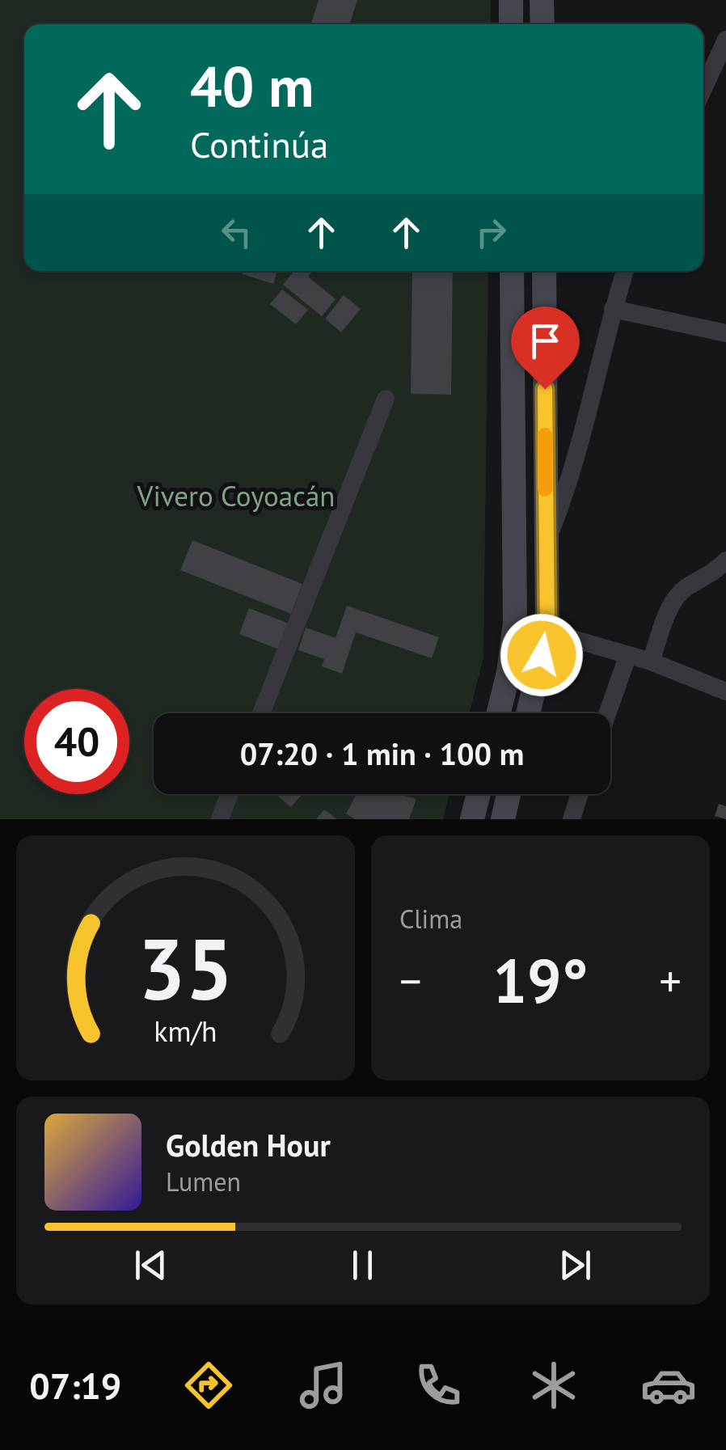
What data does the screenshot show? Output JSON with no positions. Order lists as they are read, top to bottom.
{
  "parks": ["Vivero Coyoacán"],
  "page": {
    "turn": ["40 m", "Continúa"],
    "limit": "40",
    "trip": "07:20 · 1 min · 100 m",
    "tile": "Clima",
    "heat": ["−", "19°", "+"],
    "song": ["Golden Hour", "Lumen"],
    "tabs": "07:19",
    "gauge": ["35", "km/h"]
  }
}
